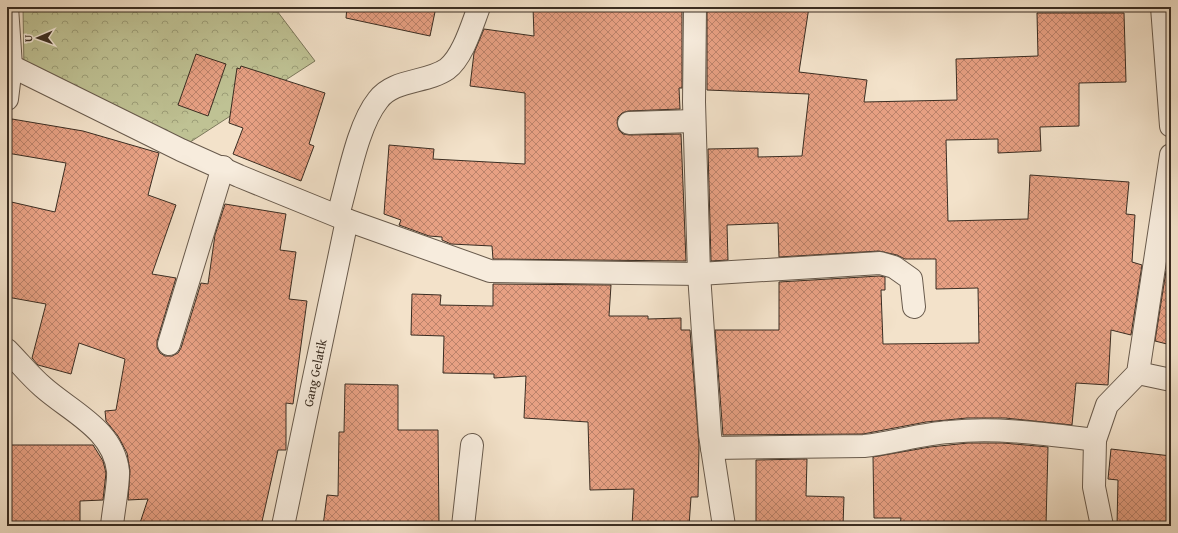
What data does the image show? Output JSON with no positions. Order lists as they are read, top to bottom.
{
  "streets": {
    "street": ["Gang Gelatik"]
  },
  "north": "left"
}
